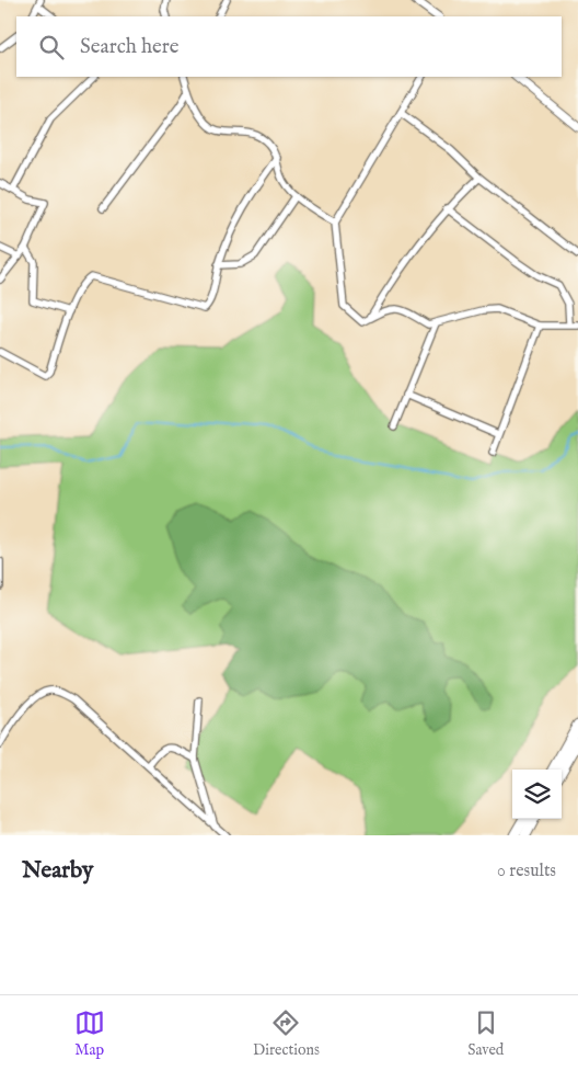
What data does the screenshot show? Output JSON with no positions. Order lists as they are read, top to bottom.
{
  "page": {
    "search": "Search here",
    "heading": ["Nearby", "0 results"],
    "nav": ["Map", "Directions", "Saved"]
  }
}
